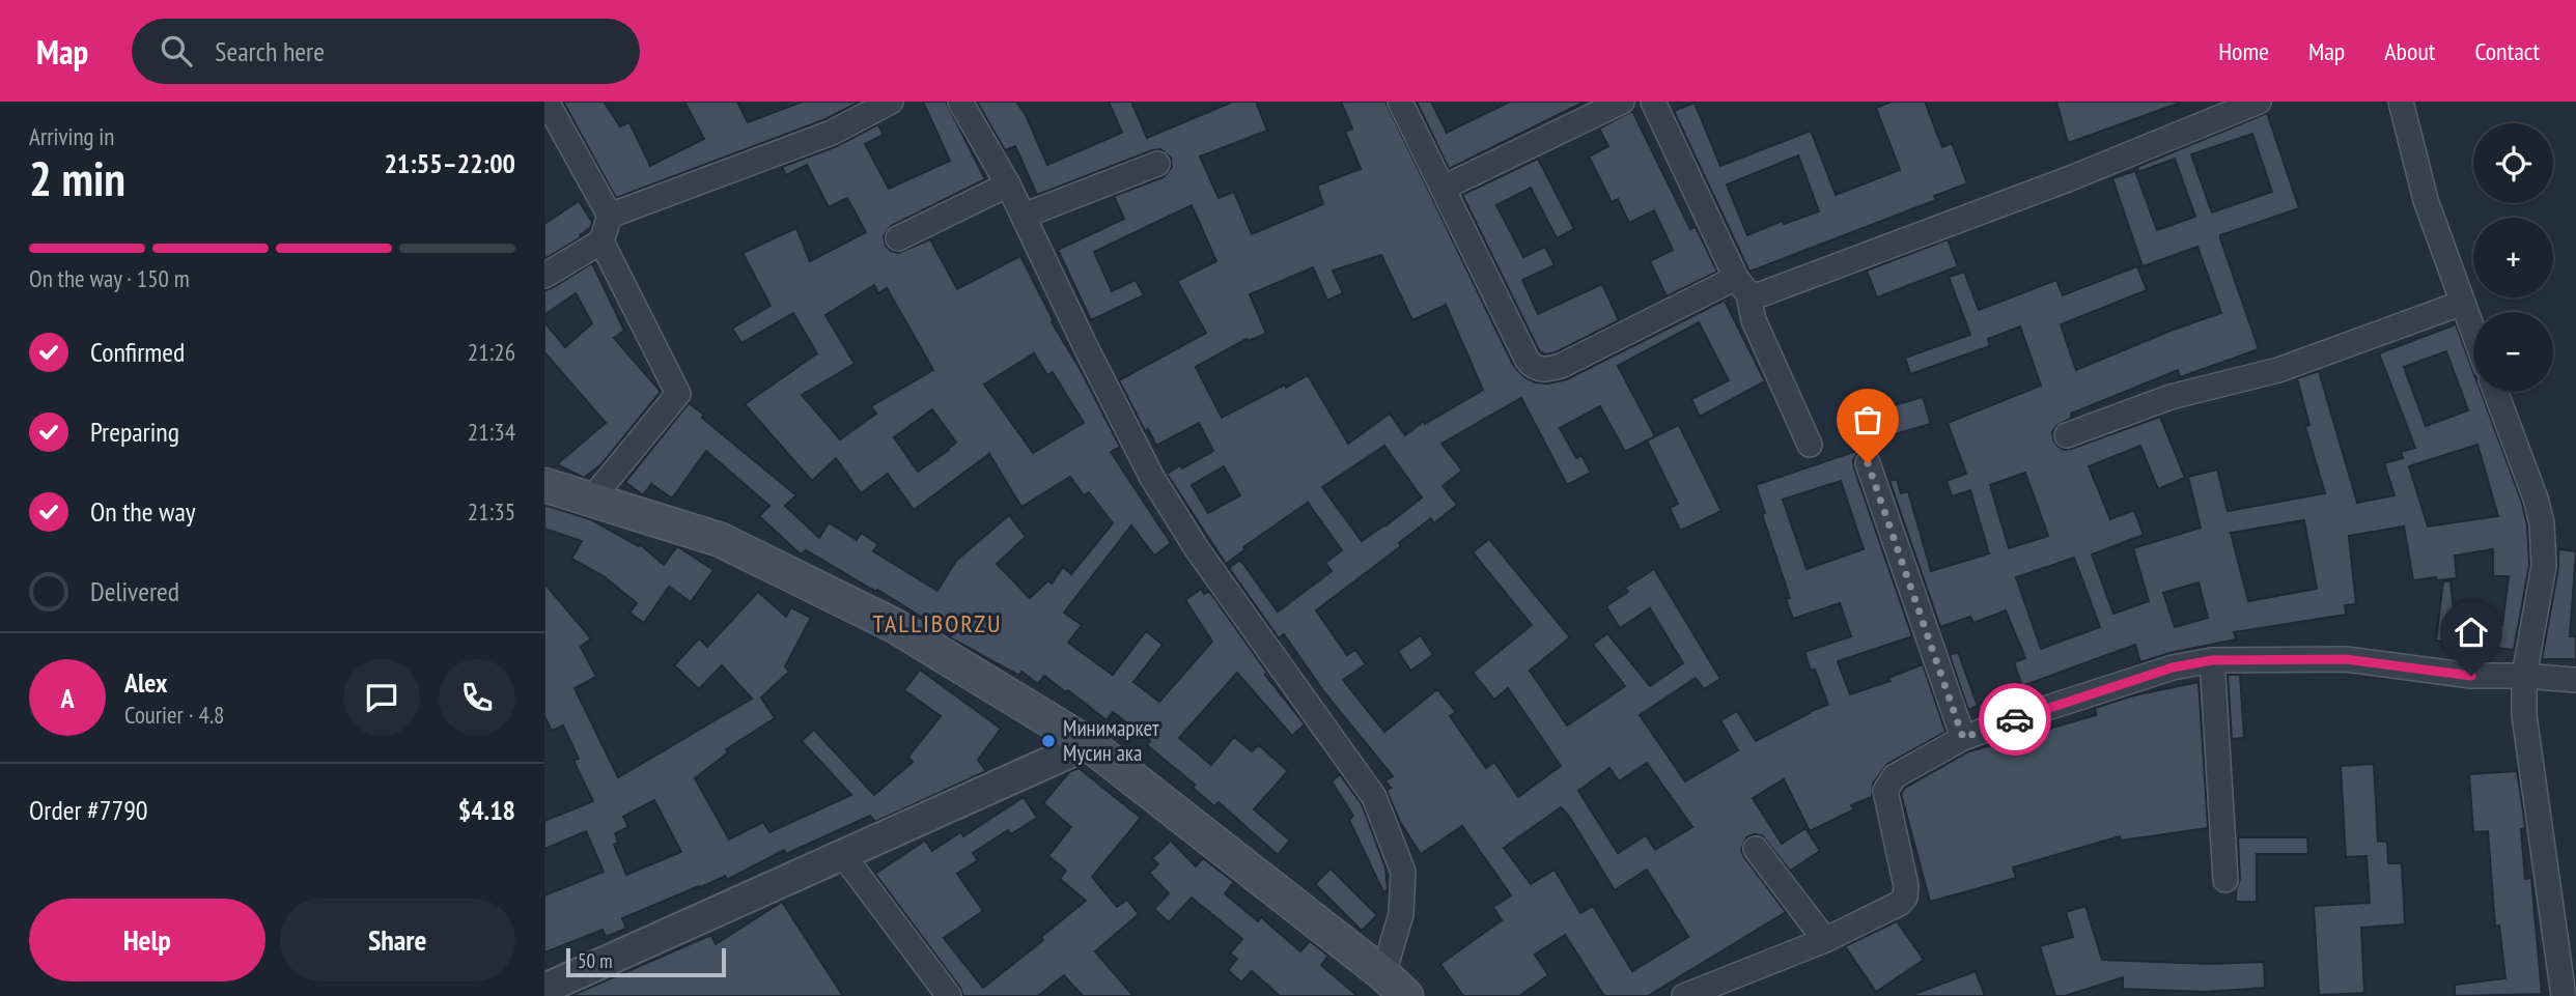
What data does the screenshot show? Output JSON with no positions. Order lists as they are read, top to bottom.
{
  "districts": ["TALLIBORZU"],
  "places": ["Минимаркет Мусин ака"],
  "scale_bar": "50 m",
  "page": {
    "header": "Map",
    "search": "Search here",
    "nav": [
      "Home",
      "Map",
      "About",
      "Contact"
    ],
    "heading": ["2 min", "Arriving in", "21:55–22:00"],
    "panel": [
      "Alex",
      "Courier · 4.8",
      "Order #7790",
      "$4.18"
    ],
    "map_buttons": ["+", "−"],
    "bar": "On the way · 150 m",
    "list": [
      ["Confirmed", "21:26"],
      ["Preparing", "21:34"],
      ["On the way", "21:35"],
      "Delivered"
    ],
    "round": "A",
    "buttons": ["Help", "Share"],
    "scale": "50 m"
  }
}
